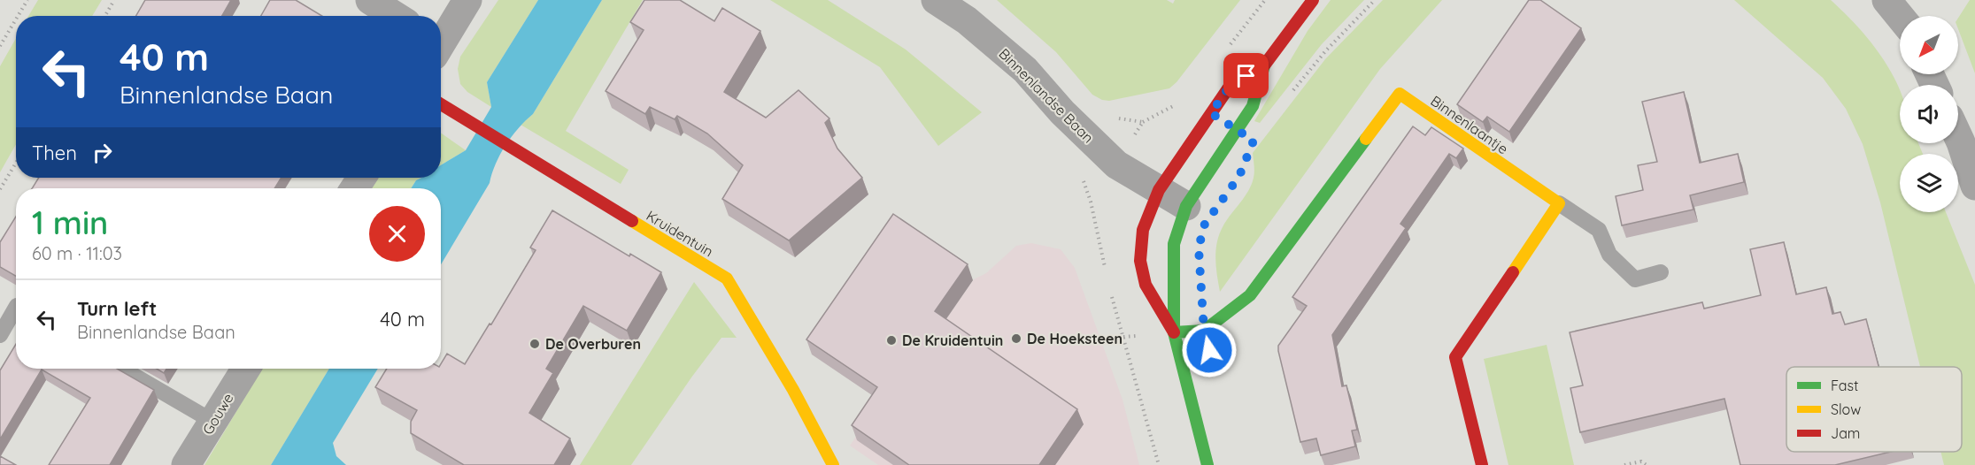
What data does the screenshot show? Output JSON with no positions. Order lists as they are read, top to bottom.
{
  "streets": {
    "street": [
      "Binnenlandse Baan",
      "Binnenlaantje",
      "Kruidentuin",
      "Gouwe"
    ]
  },
  "places": ["De Hoeksteen", "De Kruidentuin", "De Overburen"],
  "legend": ["Fast", "Slow", "Jam"],
  "north": "bottom left",
  "page": {
    "turn": ["40 m", "Binnenlandse Baan"],
    "then": "Then",
    "heading": ["1 min", "60 m · 11:03"],
    "list": [
      {
        "name": "Turn left",
        "note": "Binnenlandse Baan",
        "value": "40 m"
      }
    ]
  }
}
